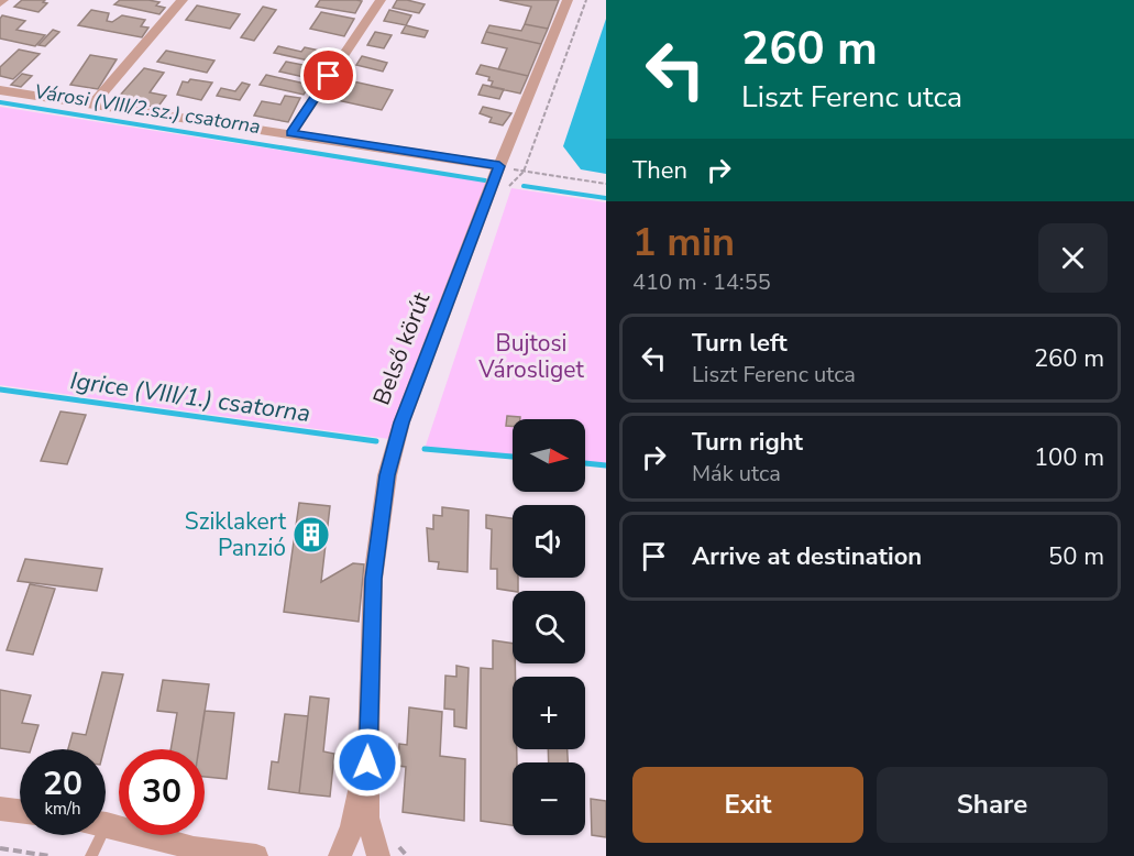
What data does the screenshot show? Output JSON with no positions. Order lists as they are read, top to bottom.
{
  "streets": {
    "street": ["Belső körút"]
  },
  "water": ["Városi (VIII/2.sz.) csatorna", "Igrice (VIII/1.) csatorna"],
  "parks": ["Bujtosi Városliget"],
  "places": {
    "building": ["Sziklakert Panzió"]
  },
  "north": "right",
  "page": {
    "turn": ["260 m", "Liszt Ferenc utca"],
    "then": "Then",
    "heading": ["1 min", "410 m · 14:55"],
    "list": [
      {
        "name": "Turn left",
        "note": "Liszt Ferenc utca",
        "value": "260 m"
      },
      {
        "name": "Turn right",
        "note": "Mák utca",
        "value": "100 m"
      },
      {
        "name": "Arrive at destination",
        "value": "50 m"
      }
    ],
    "map_buttons": ["+", "−"],
    "speed": "20 km/h",
    "limit": "30",
    "buttons": ["Exit", "Share"]
  }
}
